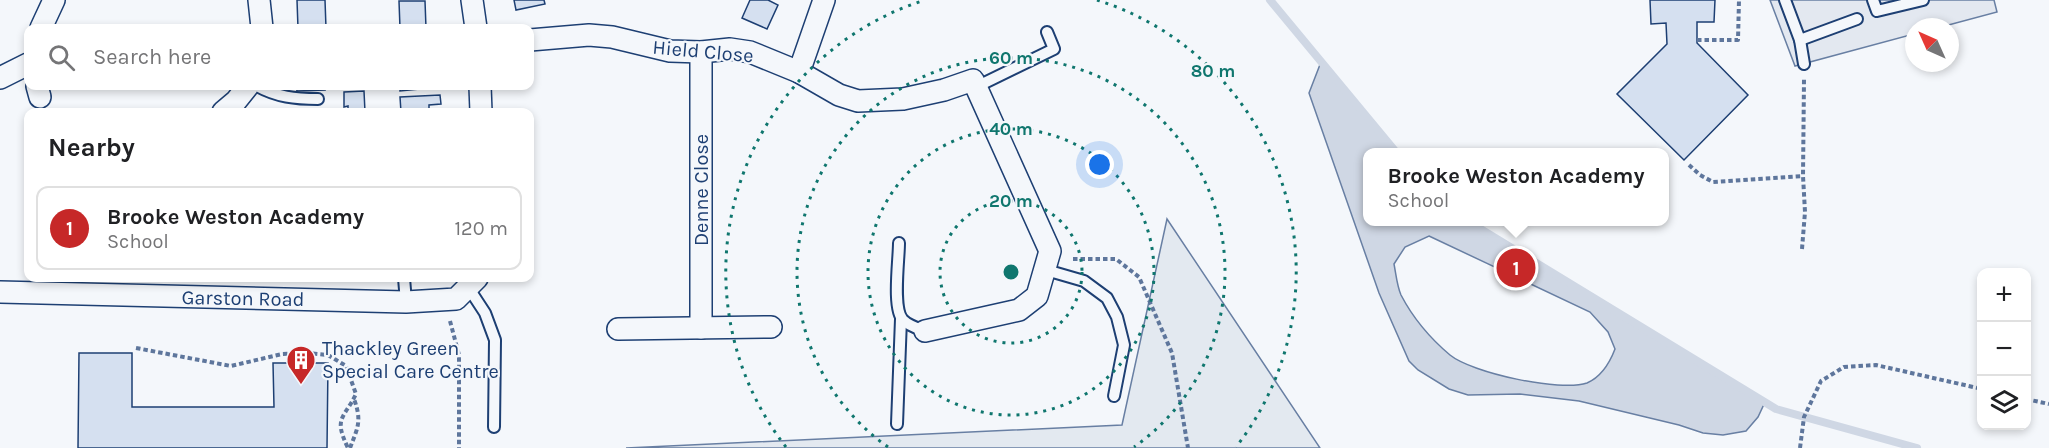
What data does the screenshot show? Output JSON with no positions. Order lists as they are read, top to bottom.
{
  "streets": {
    "street": ["Hield Close", "Denne Close", "Garston Road"]
  },
  "crossings": [
    ["Hield Close", "Denne Close"]
  ],
  "places": {
    "building": ["Thackley Green Special Care Centre"]
  },
  "north": "top left",
  "page": {
    "search": "Search here",
    "heading": "Nearby",
    "popup": ["Brooke Weston Academy", "School"],
    "list": [
      {
        "mark": "1",
        "name": "Brooke Weston Academy",
        "note": "School",
        "value": "120 m"
      }
    ],
    "pins": "1",
    "map_buttons": ["+", "−"]
  },
  "rings": [
    "60 m",
    "80 m",
    "40 m",
    "20 m"
  ]
}
